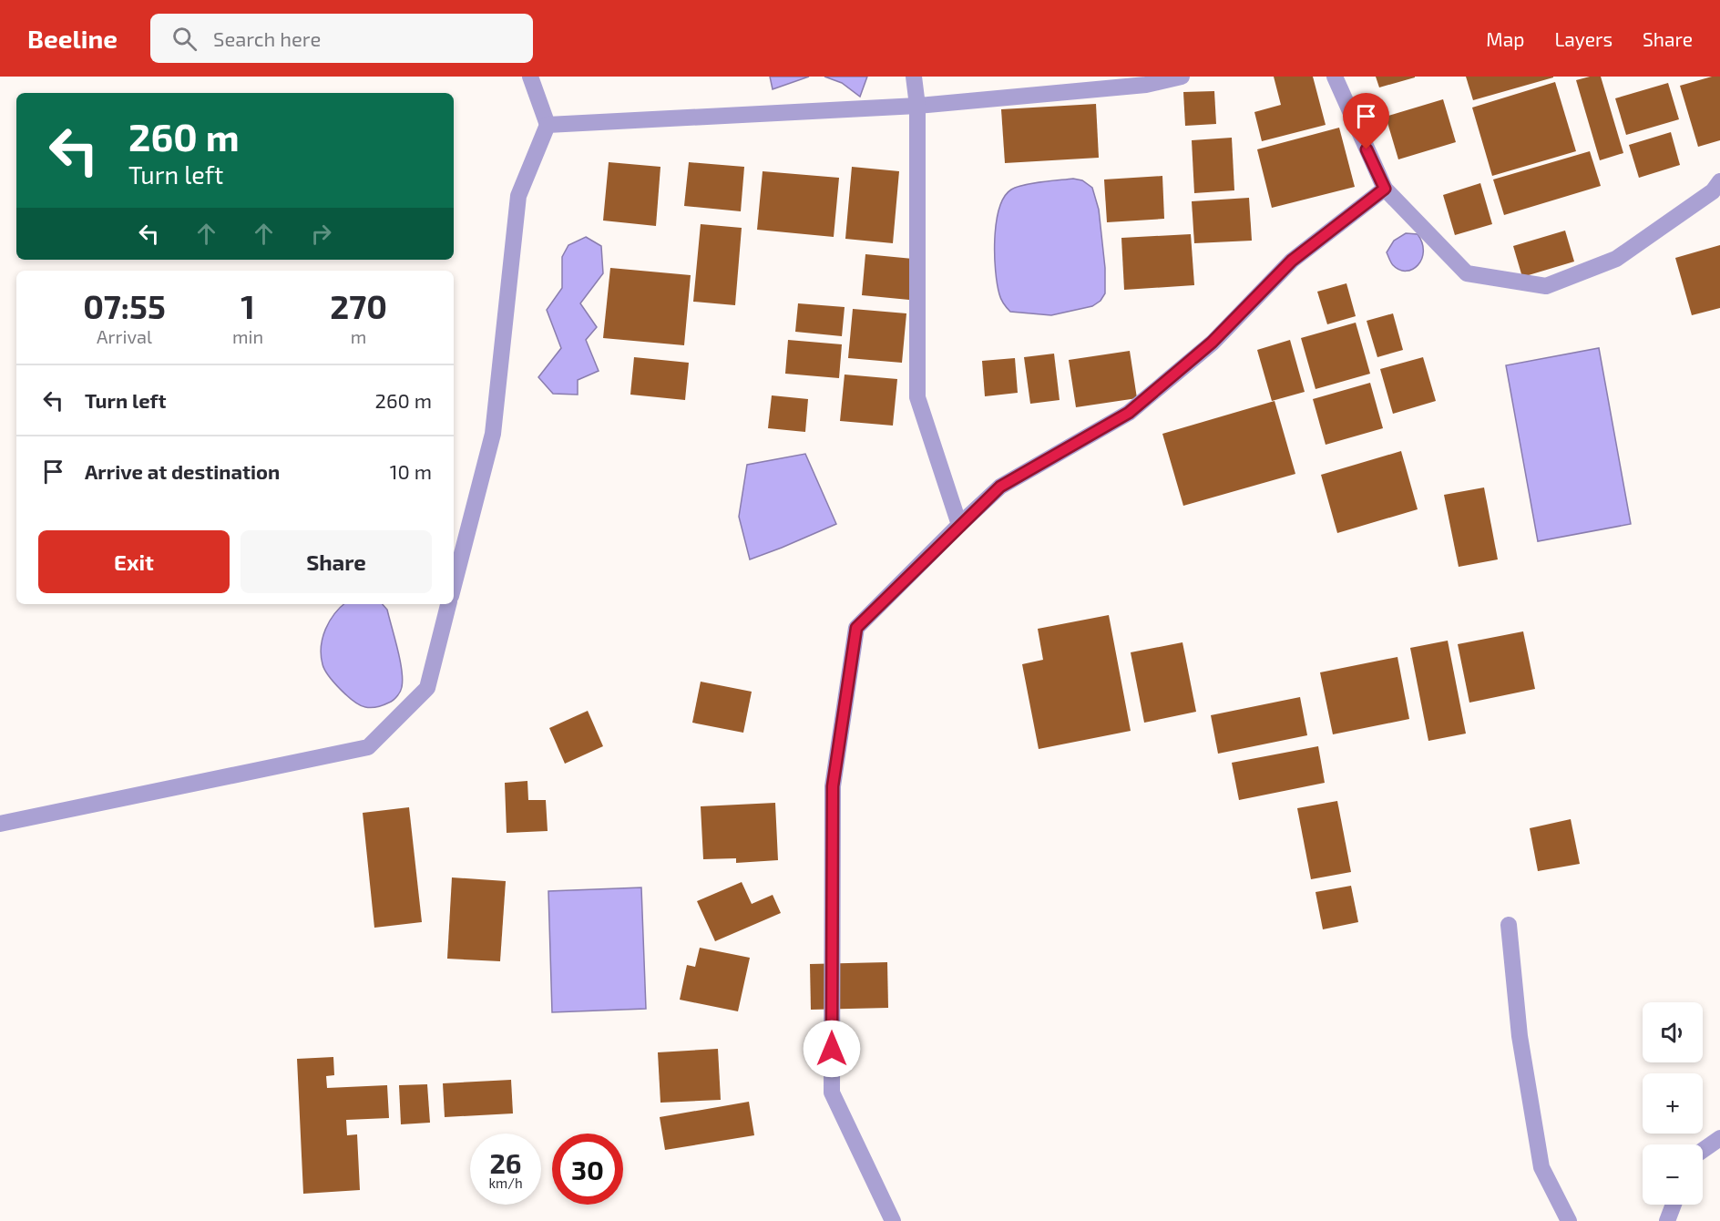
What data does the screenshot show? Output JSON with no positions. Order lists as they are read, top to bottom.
{
  "page": {
    "header": "Beeline",
    "search": "Search here",
    "nav": ["Map", "Layers", "Share"],
    "turn": ["260 m", "Turn left"],
    "eta": [
      "07:55",
      "Arrival",
      "1",
      "min",
      "270",
      "m"
    ],
    "list": [
      {
        "name": "Turn left",
        "value": "260 m"
      },
      {
        "name": "Arrive at destination",
        "value": "10 m"
      }
    ],
    "buttons": ["Exit", "Share"],
    "map_buttons": ["+", "−"],
    "speed": "26 km/h",
    "limit": "30"
  }
}
